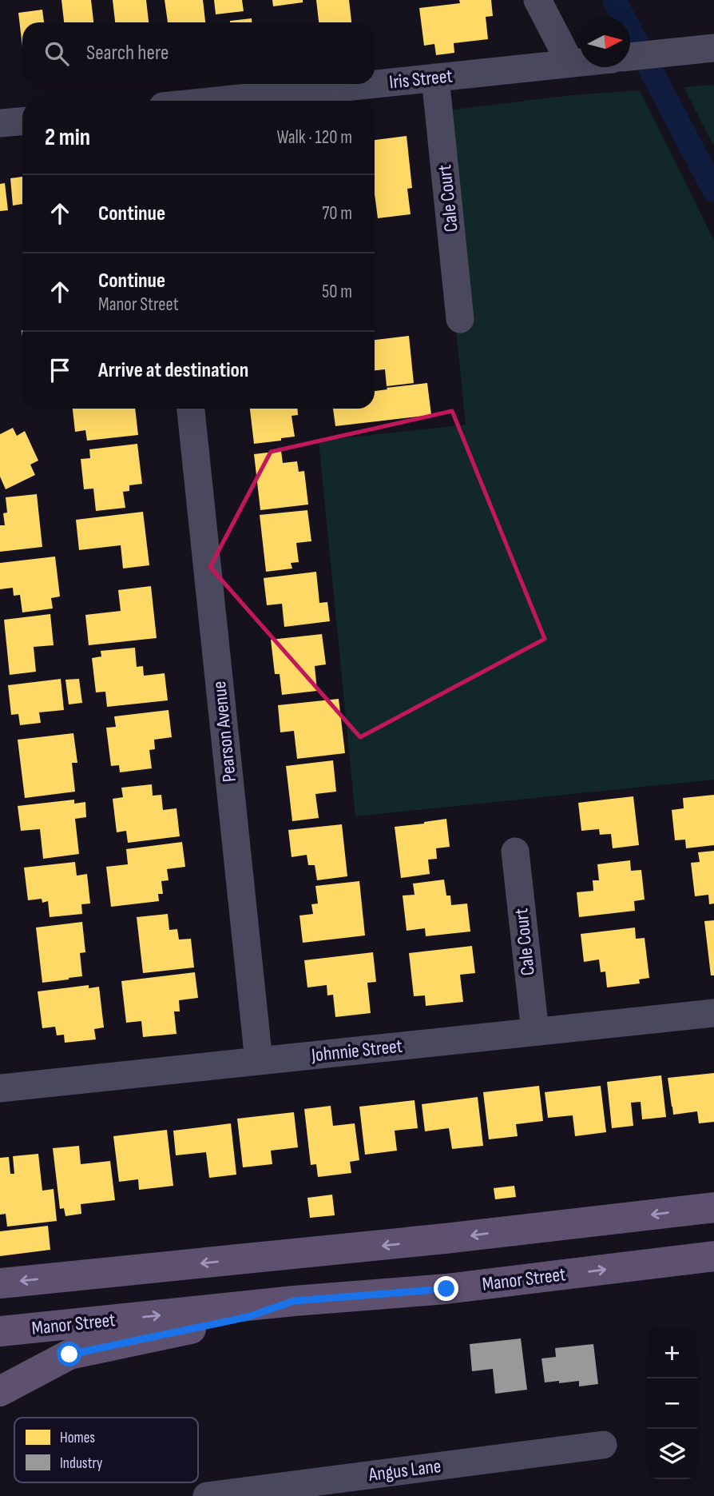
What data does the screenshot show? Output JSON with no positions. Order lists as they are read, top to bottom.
{
  "streets": {
    "main road": ["Manor Street"],
    "street": [
      "Iris Street",
      "Cale Court",
      "Pearson Avenue",
      "Johnnie Street",
      "Angus Lane"
    ]
  },
  "crossings": [
    ["Iris Street", "Cale Court"],
    ["Cale Court", "Johnnie Street"],
    ["Pearson Avenue", "Johnnie Street"]
  ],
  "legend": ["Homes", "Industry"],
  "north": "right",
  "page": {
    "search": "Search here",
    "heading": ["2 min", "Walk · 120 m"],
    "list": [
      ["Continue", "70 m"],
      ["Continue", "Manor Street", "50 m"],
      "Arrive at destination"
    ],
    "map_buttons": ["+", "−"]
  }
}
